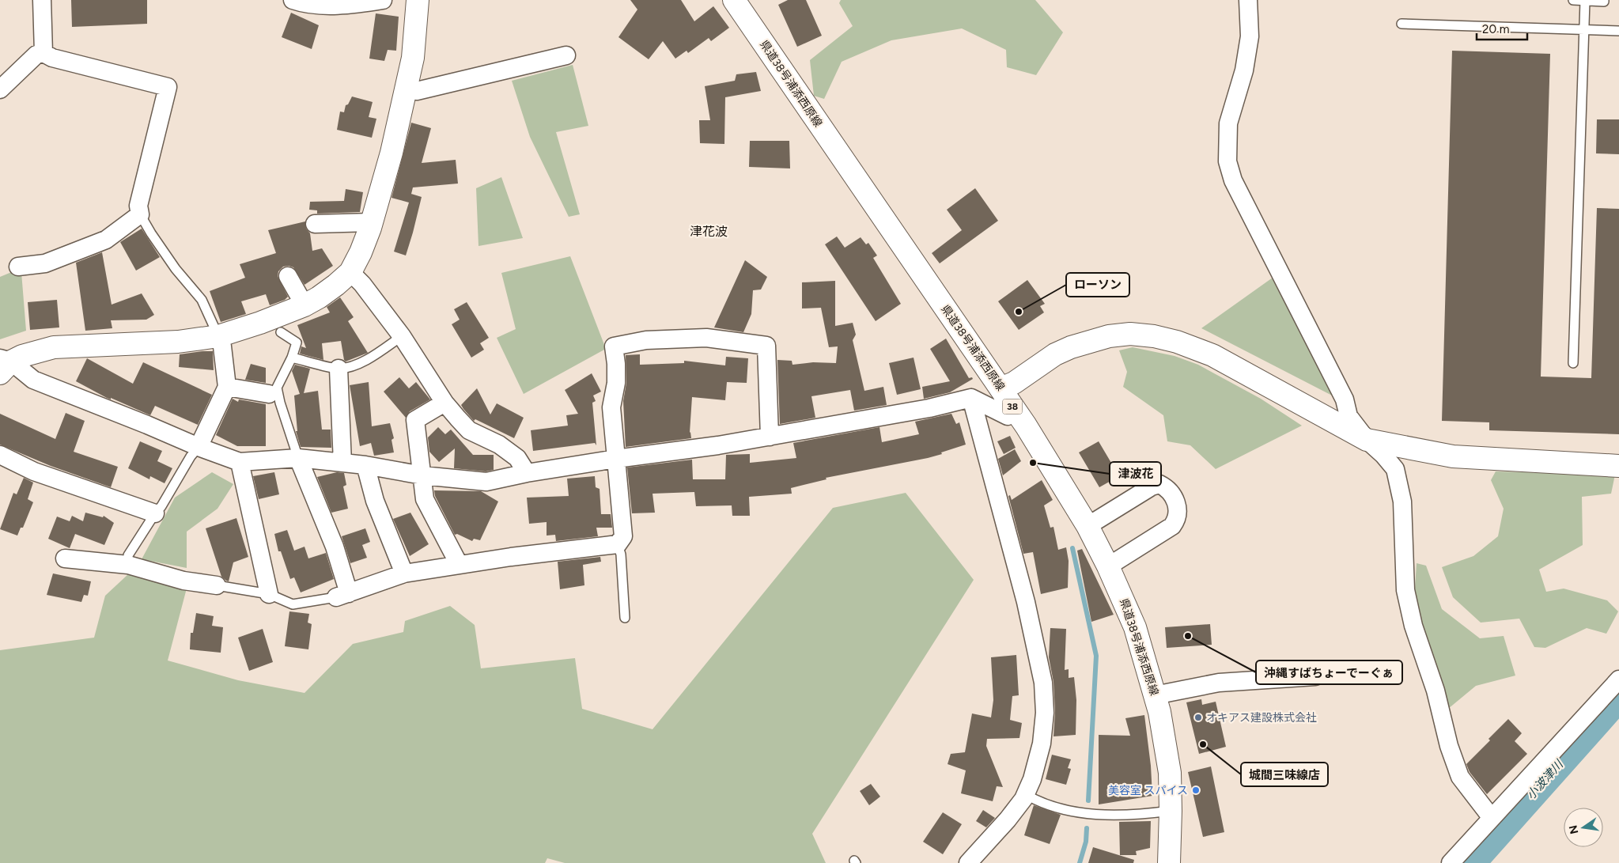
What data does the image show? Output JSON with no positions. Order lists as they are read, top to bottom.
{
  "streets": {
    "street": ["県道38号浦添西原線", "38"]
  },
  "districts": ["津花波"],
  "water": ["小波津川"],
  "places": [
    "ローソン",
    "津波花",
    "沖縄すばちょーでーぐぁ",
    "オキアス建設株式会社",
    "城間三味線店",
    "美容室 スパイス"
  ],
  "scale_bar": "20 m",
  "north": "left"
}
